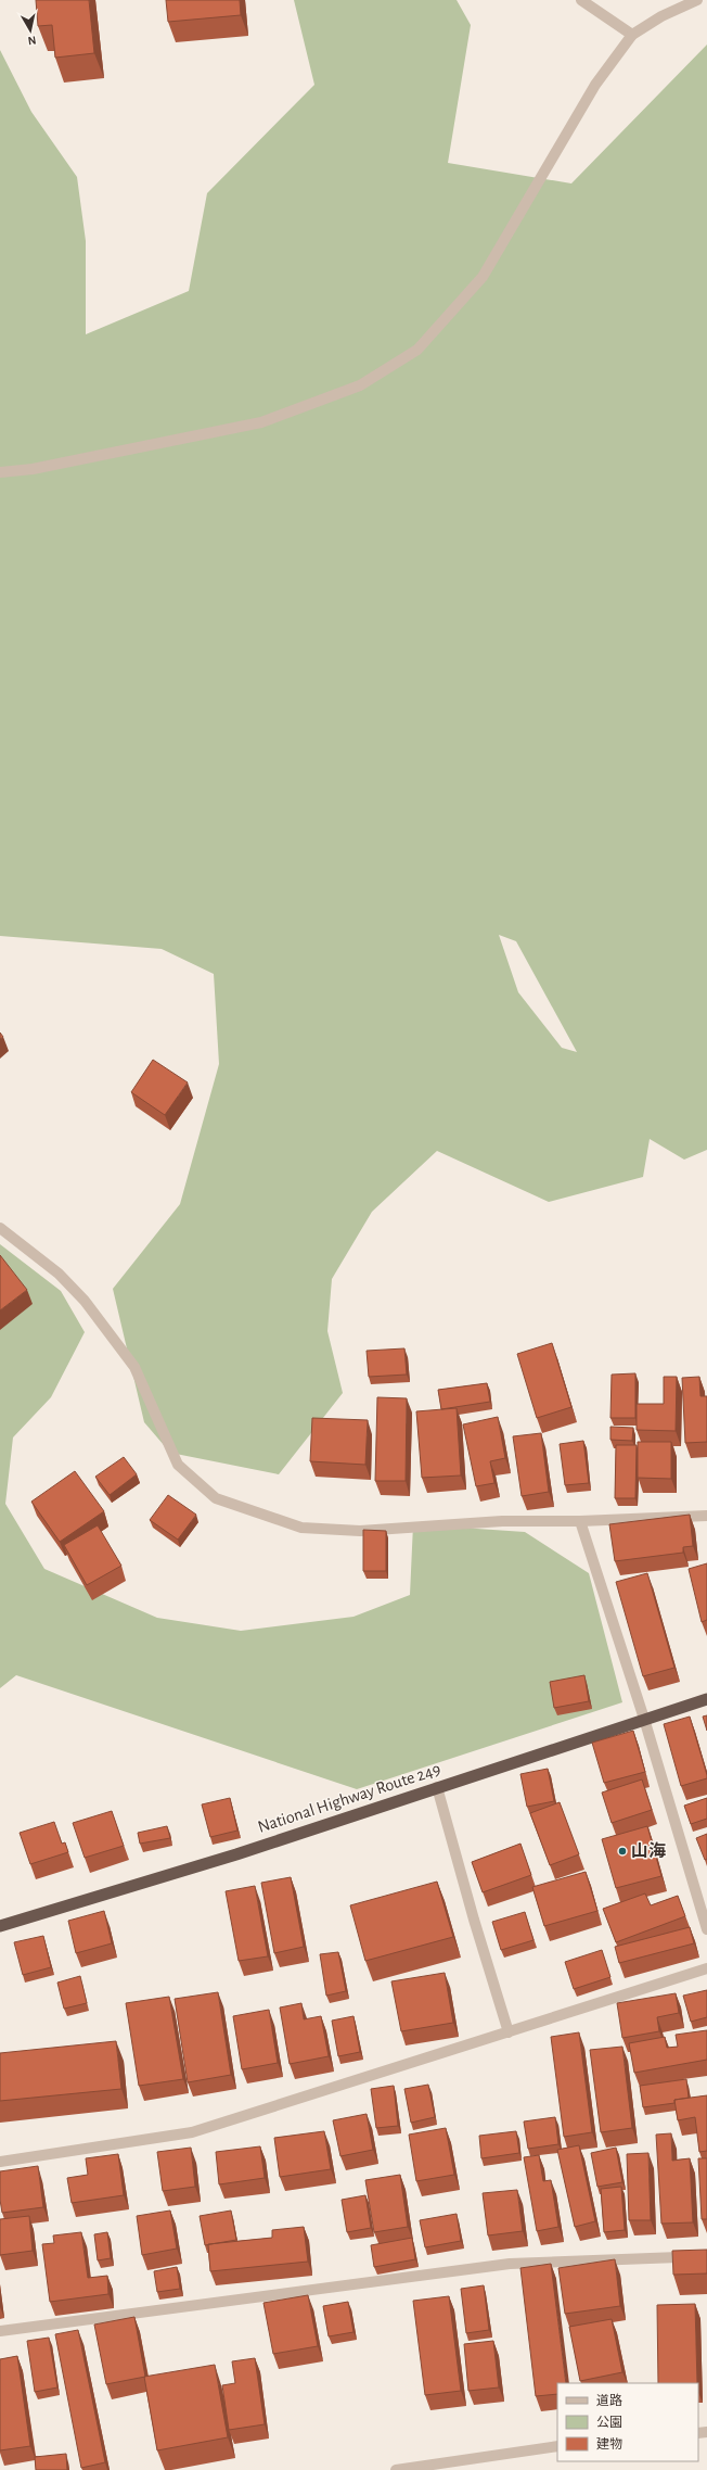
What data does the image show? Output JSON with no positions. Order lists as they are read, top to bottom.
{
  "streets": {
    "highway": ["National Highway Route 249"]
  },
  "places": ["山海"],
  "legend": ["道路", "公園", "建物"],
  "north": "bottom"
}
